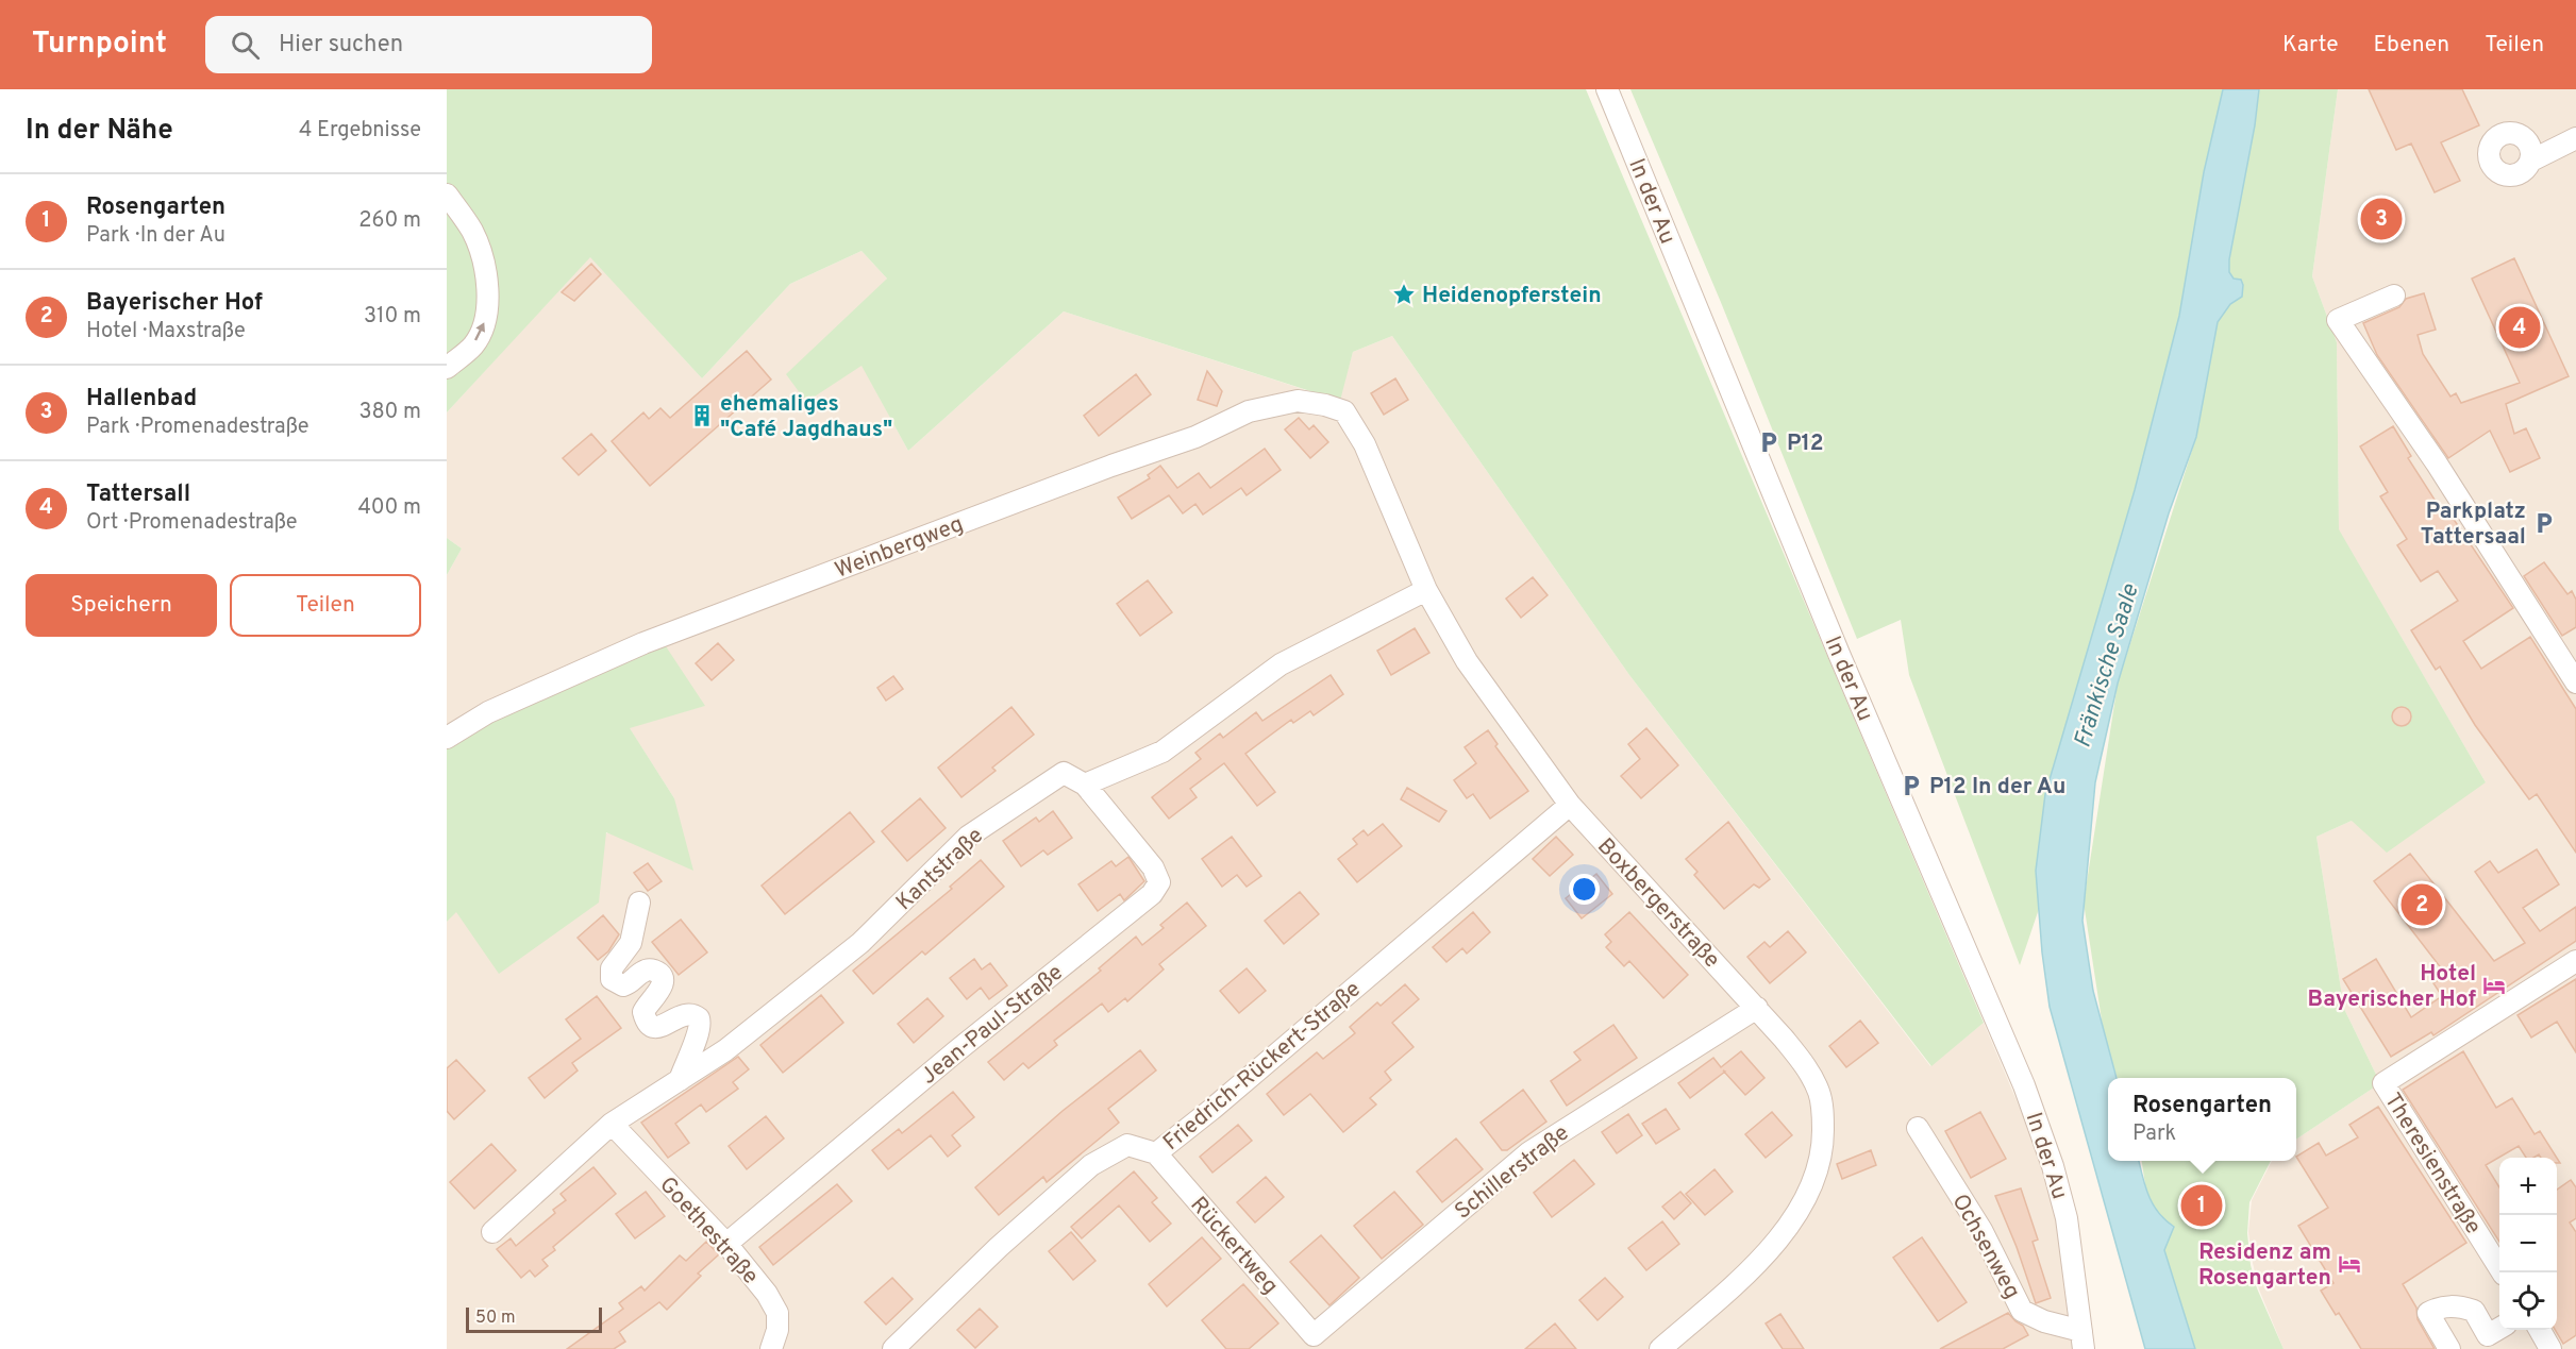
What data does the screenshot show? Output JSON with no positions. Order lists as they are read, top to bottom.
{
  "streets": {
    "street": [
      "In der Au",
      "Weinbergweg",
      "Kantstraße",
      "Boxbergerstraße",
      "Jean-Paul-Straße",
      "Friedrich-Rückert-Straße",
      "Theresienstraße",
      "Schillerstraße",
      "Goethestraße",
      "Rückertweg",
      "Ochsenweg"
    ]
  },
  "crossings": [
    ["In der Au", "Ochsenweg"],
    ["Weinbergweg", "Boxbergerstraße"],
    ["Kantstraße", "Jean-Paul-Straße"],
    ["Kantstraße", "Goethestraße"],
    ["Boxbergerstraße", "Friedrich-Rückert-Straße"],
    ["Boxbergerstraße", "Schillerstraße"],
    ["Jean-Paul-Straße", "Goethestraße"],
    ["Friedrich-Rückert-Straße", "Rückertweg"],
    ["Schillerstraße", "Rückertweg"]
  ],
  "water": ["Fränkische Saale"],
  "places": {
    "place": ["Heidenopferstein"],
    "building": ["ehemaliges \"Café Jagdhaus\""],
    "parking": ["P12", "Parkplatz Tattersaal", "P12 In der Au"],
    "hotel": ["Hotel Bayerischer Hof", "Residenz am Rosengarten"]
  },
  "scale_bar": "50 m",
  "page": {
    "header": "Turnpoint",
    "search": "Hier suchen",
    "nav": ["Karte", "Ebenen", "Teilen"],
    "heading": ["In der Nähe", "4 Ergebnisse"],
    "list": [
      {
        "mark": "1",
        "name": "Rosengarten",
        "note": "Park · In der Au",
        "value": "260 m"
      },
      {
        "mark": "2",
        "name": "Bayerischer Hof",
        "note": "Hotel · Maxstraße",
        "value": "310 m"
      },
      {
        "mark": "3",
        "name": "Hallenbad",
        "note": "Park · Promenadestraße",
        "value": "380 m"
      },
      {
        "mark": "4",
        "name": "Tattersall",
        "note": "Ort · Promenadestraße",
        "value": "400 m"
      }
    ],
    "pins": [
      "3",
      "4",
      "2",
      "1"
    ],
    "buttons": ["Speichern", "Teilen"],
    "popup": ["Rosengarten", "Park"],
    "map_buttons": ["+", "−"],
    "scale": "50 m"
  }
}
